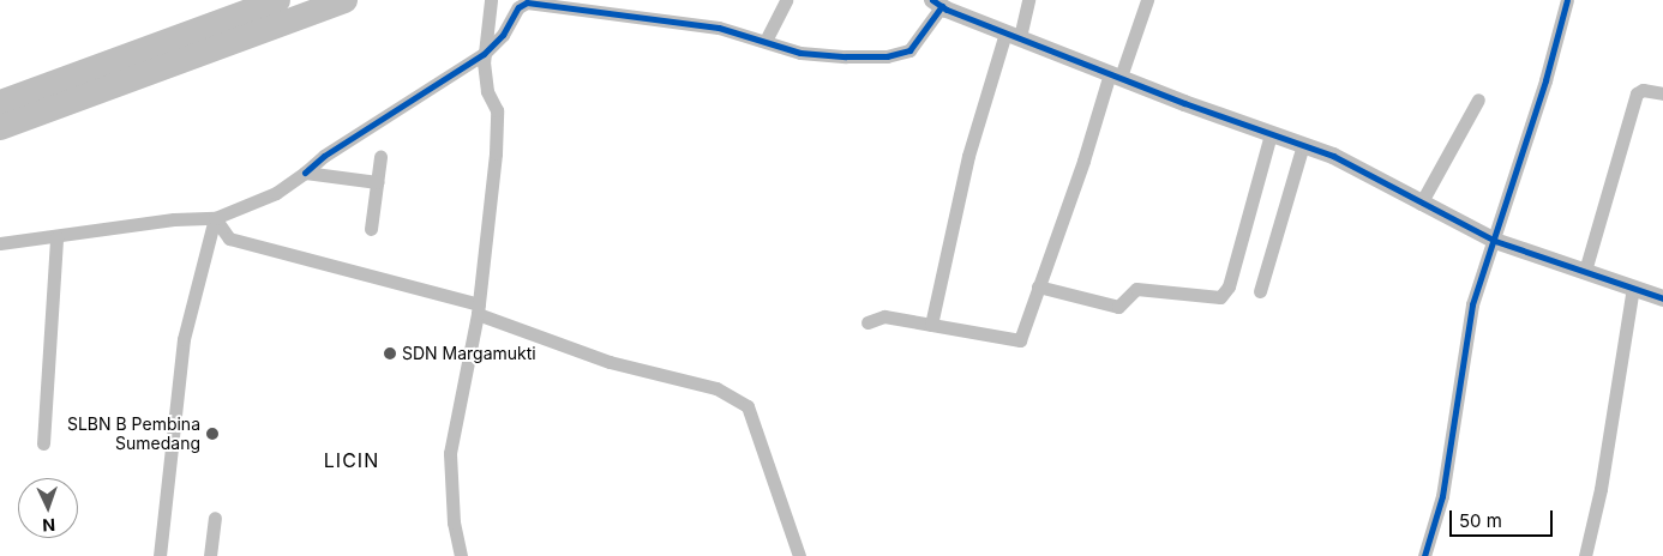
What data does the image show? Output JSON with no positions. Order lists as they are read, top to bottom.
{
  "districts": ["LICIN"],
  "places": ["SDN Margamukti", "SLBN B Pembina Sumedang"],
  "scale_bar": "50 m",
  "north": "bottom"
}
